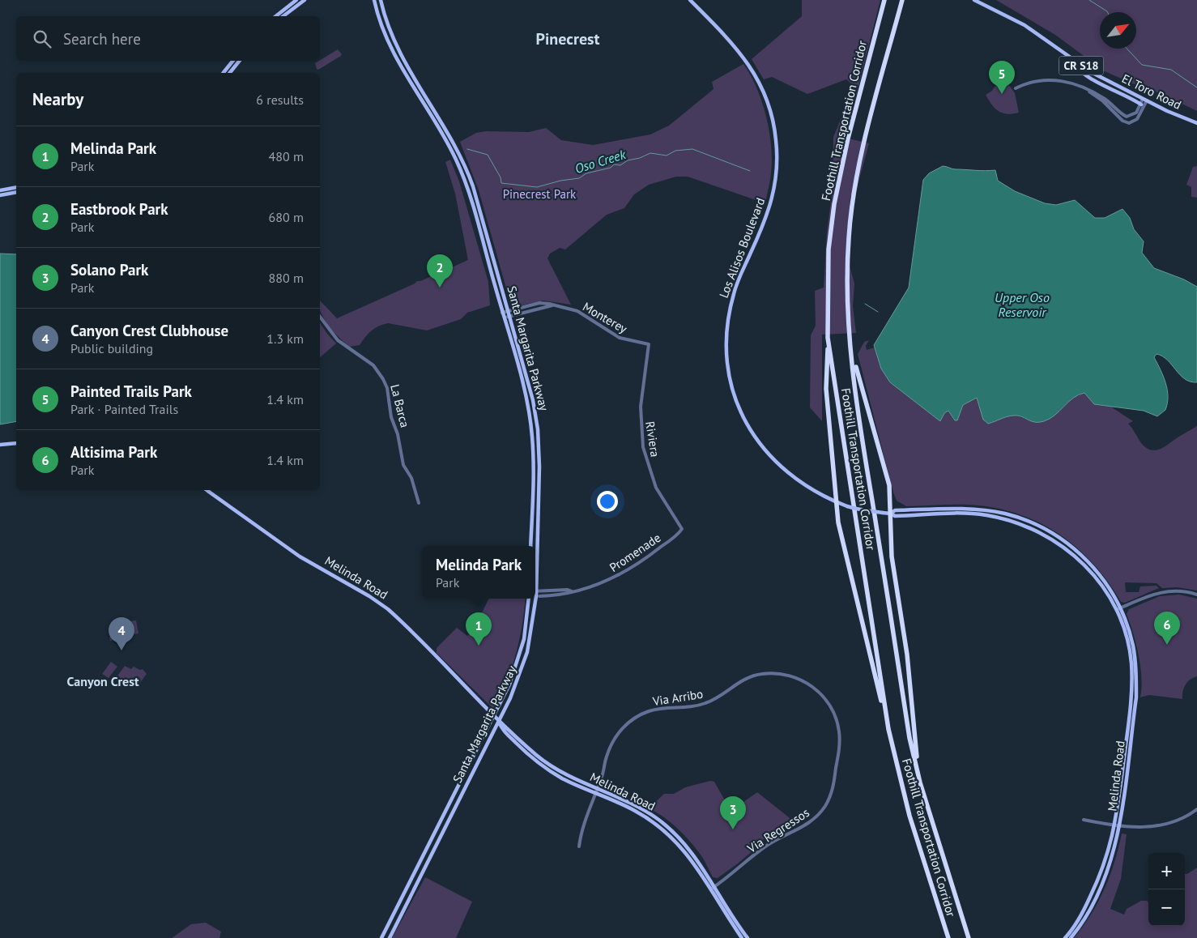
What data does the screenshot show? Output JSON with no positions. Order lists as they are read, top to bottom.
{
  "streets": {
    "highway": ["Foothill Transportation Corridor"],
    "main road": [
      "CR S18",
      "El Toro Road",
      "Los Alisos Boulevard",
      "Santa Margarita Parkway",
      "Melinda Road"
    ],
    "street": [
      "Monterey",
      "La Barca",
      "Riviera",
      "Promenade",
      "Via Arribo",
      "Via Regressos"
    ]
  },
  "crossings": [
    ["Los Alisos Boulevard", "Melinda Road"],
    ["Monterey", "Santa Margarita Parkway"],
    ["Monterey", "Riviera"],
    ["Santa Margarita Parkway", "Promenade"],
    ["Santa Margarita Parkway", "Melinda Road"],
    ["Riviera", "Promenade"],
    ["Melinda Road", "Via Arribo"],
    ["Melinda Road", "Via Regressos"],
    ["Via Arribo", "Via Regressos"]
  ],
  "districts": ["Pinecrest", "Canyon Crest"],
  "water": ["Oso Creek", "Upper Oso Reservoir"],
  "parks": ["Pinecrest Park"],
  "north": "top right",
  "page": {
    "search": "Search here",
    "pins": [
      "5",
      "2",
      "6",
      "1",
      "4",
      "3"
    ],
    "heading": ["Nearby", "6 results"],
    "list": [
      {
        "mark": "1",
        "name": "Melinda Park",
        "note": "Park",
        "value": "480 m"
      },
      {
        "mark": "2",
        "name": "Eastbrook Park",
        "note": "Park",
        "value": "680 m"
      },
      {
        "mark": "3",
        "name": "Solano Park",
        "note": "Park",
        "value": "880 m"
      },
      {
        "mark": "4",
        "name": "Canyon Crest Clubhouse",
        "note": "Public building",
        "value": "1.3 km"
      },
      {
        "mark": "5",
        "name": "Painted Trails Park",
        "note": "Park · Painted Trails",
        "value": "1.4 km"
      },
      {
        "mark": "6",
        "name": "Altisima Park",
        "note": "Park",
        "value": "1.4 km"
      }
    ],
    "popup": ["Melinda Park", "Park"],
    "map_buttons": ["+", "−"]
  }
}
